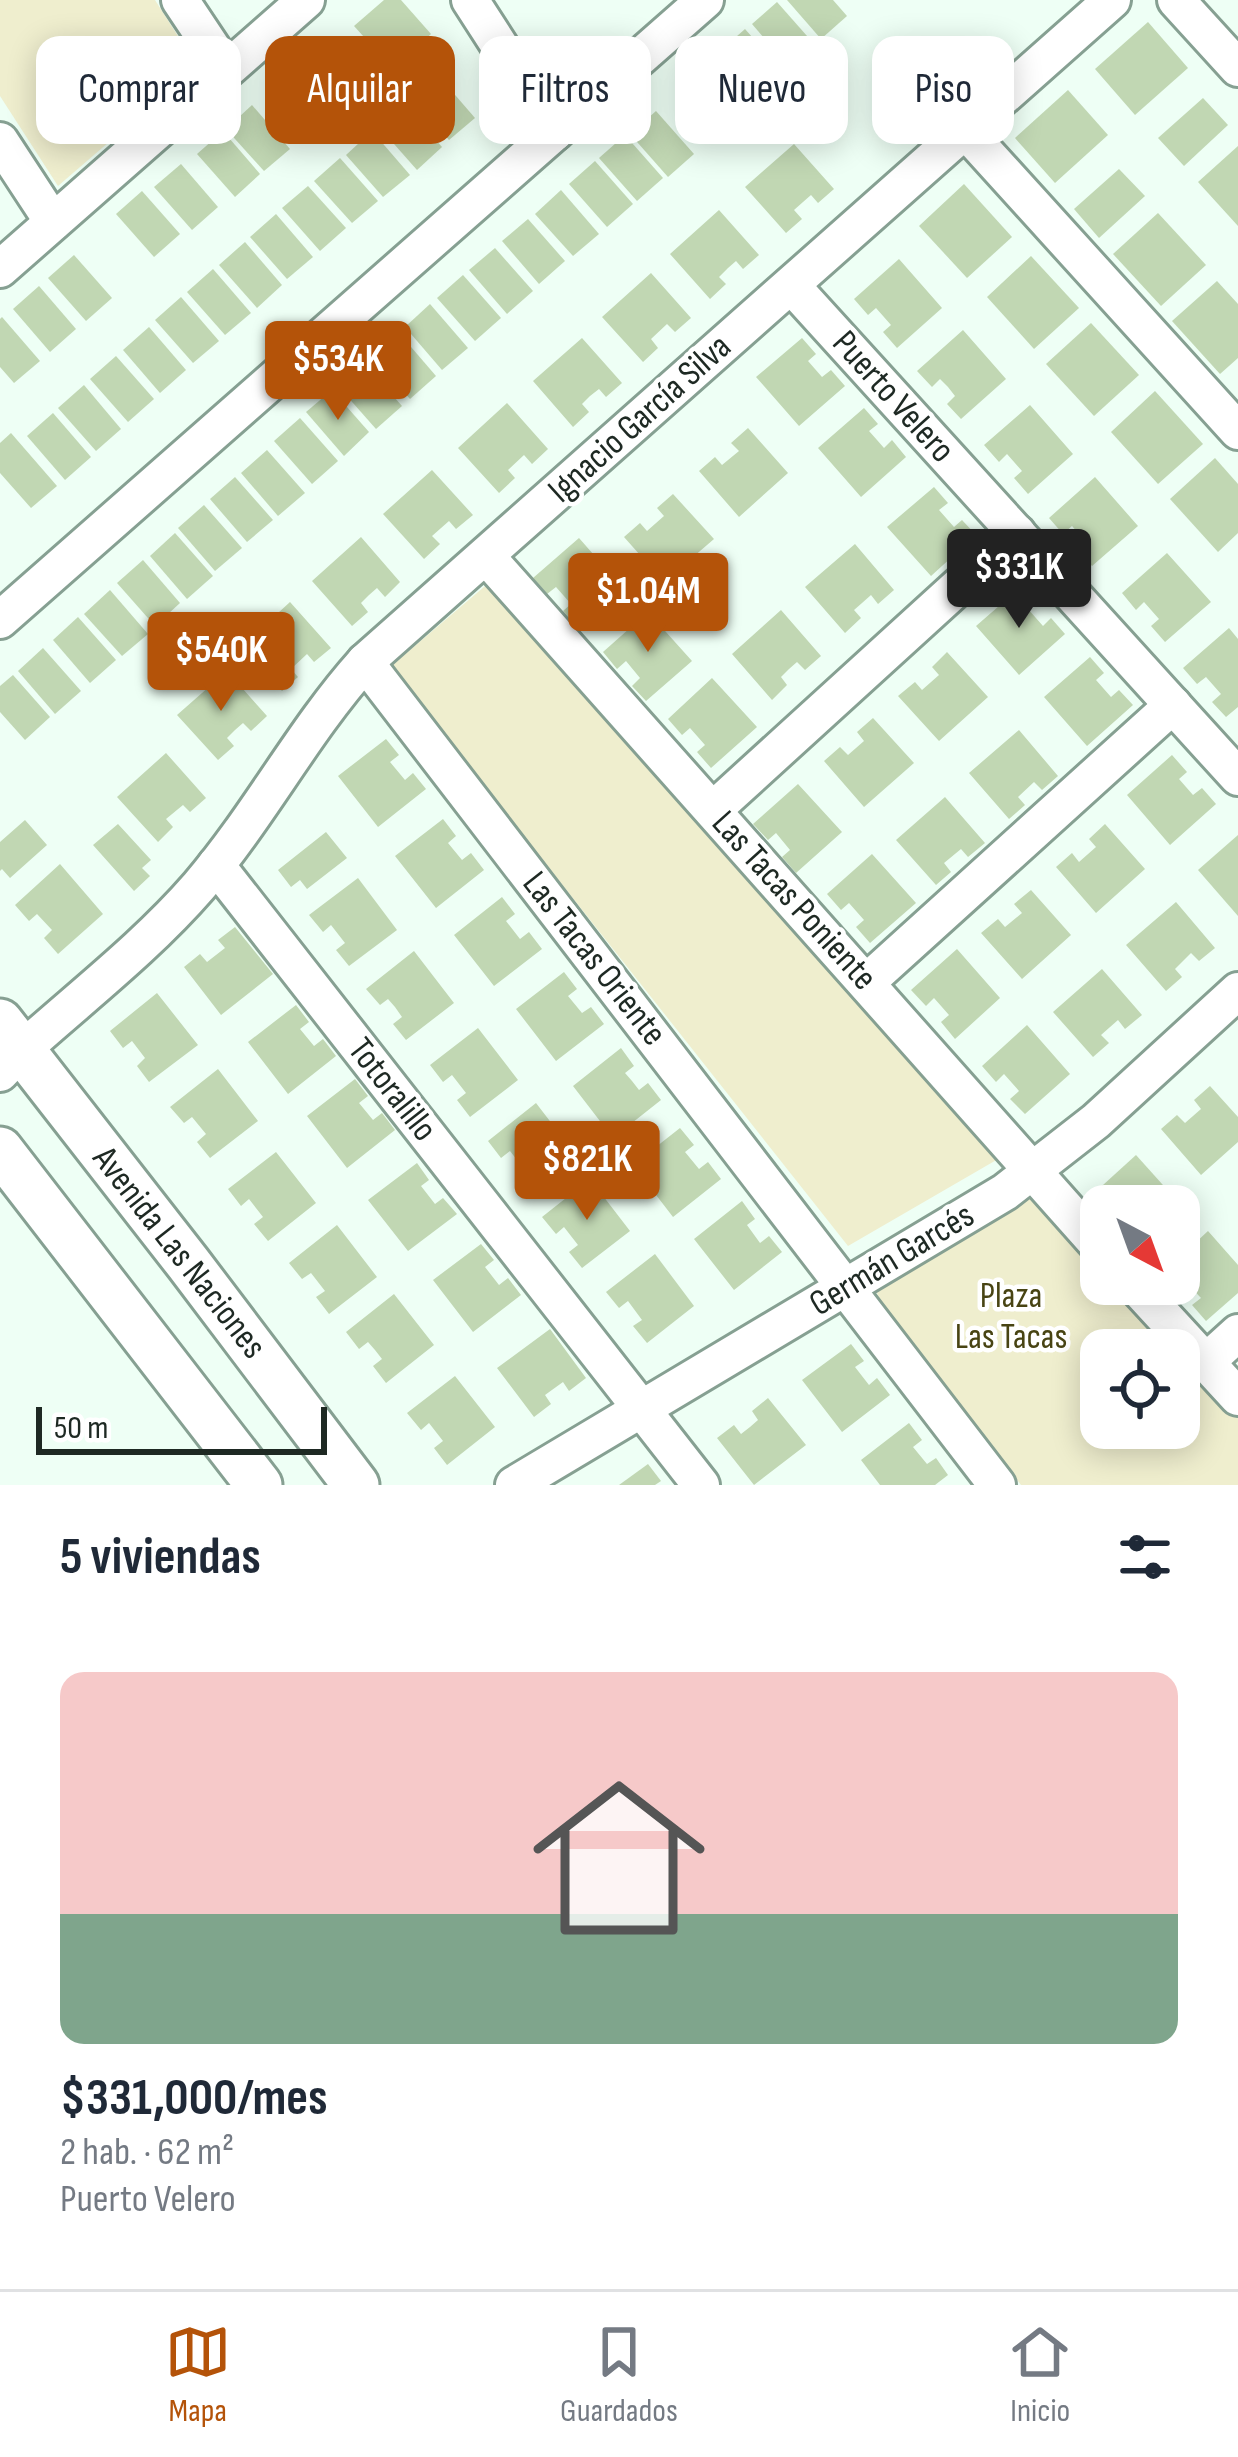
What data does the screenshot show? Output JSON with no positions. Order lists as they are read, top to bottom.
{
  "streets": {
    "street": [
      "Puerto Velero",
      "Ignacio García Silva",
      "Las Tacas Poniente",
      "Las Tacas Oriente",
      "Totoralillo",
      "Avenida Las Naciones",
      "Germán Garcés"
    ]
  },
  "crossings": [
    ["Puerto Velero", "Ignacio García Silva"],
    ["Ignacio García Silva", "Las Tacas Poniente"],
    ["Ignacio García Silva", "Las Tacas Oriente"],
    ["Ignacio García Silva", "Totoralillo"],
    ["Ignacio García Silva", "Avenida Las Naciones"],
    ["Las Tacas Poniente", "Germán Garcés"],
    ["Las Tacas Oriente", "Germán Garcés"],
    ["Totoralillo", "Germán Garcés"]
  ],
  "parks": ["Plaza Las Tacas"],
  "scale_bar": "50 m",
  "north": "bottom right",
  "page": {
    "chip": [
      "Comprar",
      "Alquilar",
      "Filtros",
      "Nuevo",
      "Piso"
    ],
    "price": [
      "$534K",
      "$331K",
      "$1.04M",
      "$540K",
      "$821K"
    ],
    "scale": "50 m",
    "heading": "5 viviendas",
    "list": [
      {
        "name": "$331,000/mes",
        "note": "2 hab. · 62 m² · Puerto Velero"
      }
    ],
    "tabs": ["Mapa", "Guardados", "Inicio"]
  }
}
